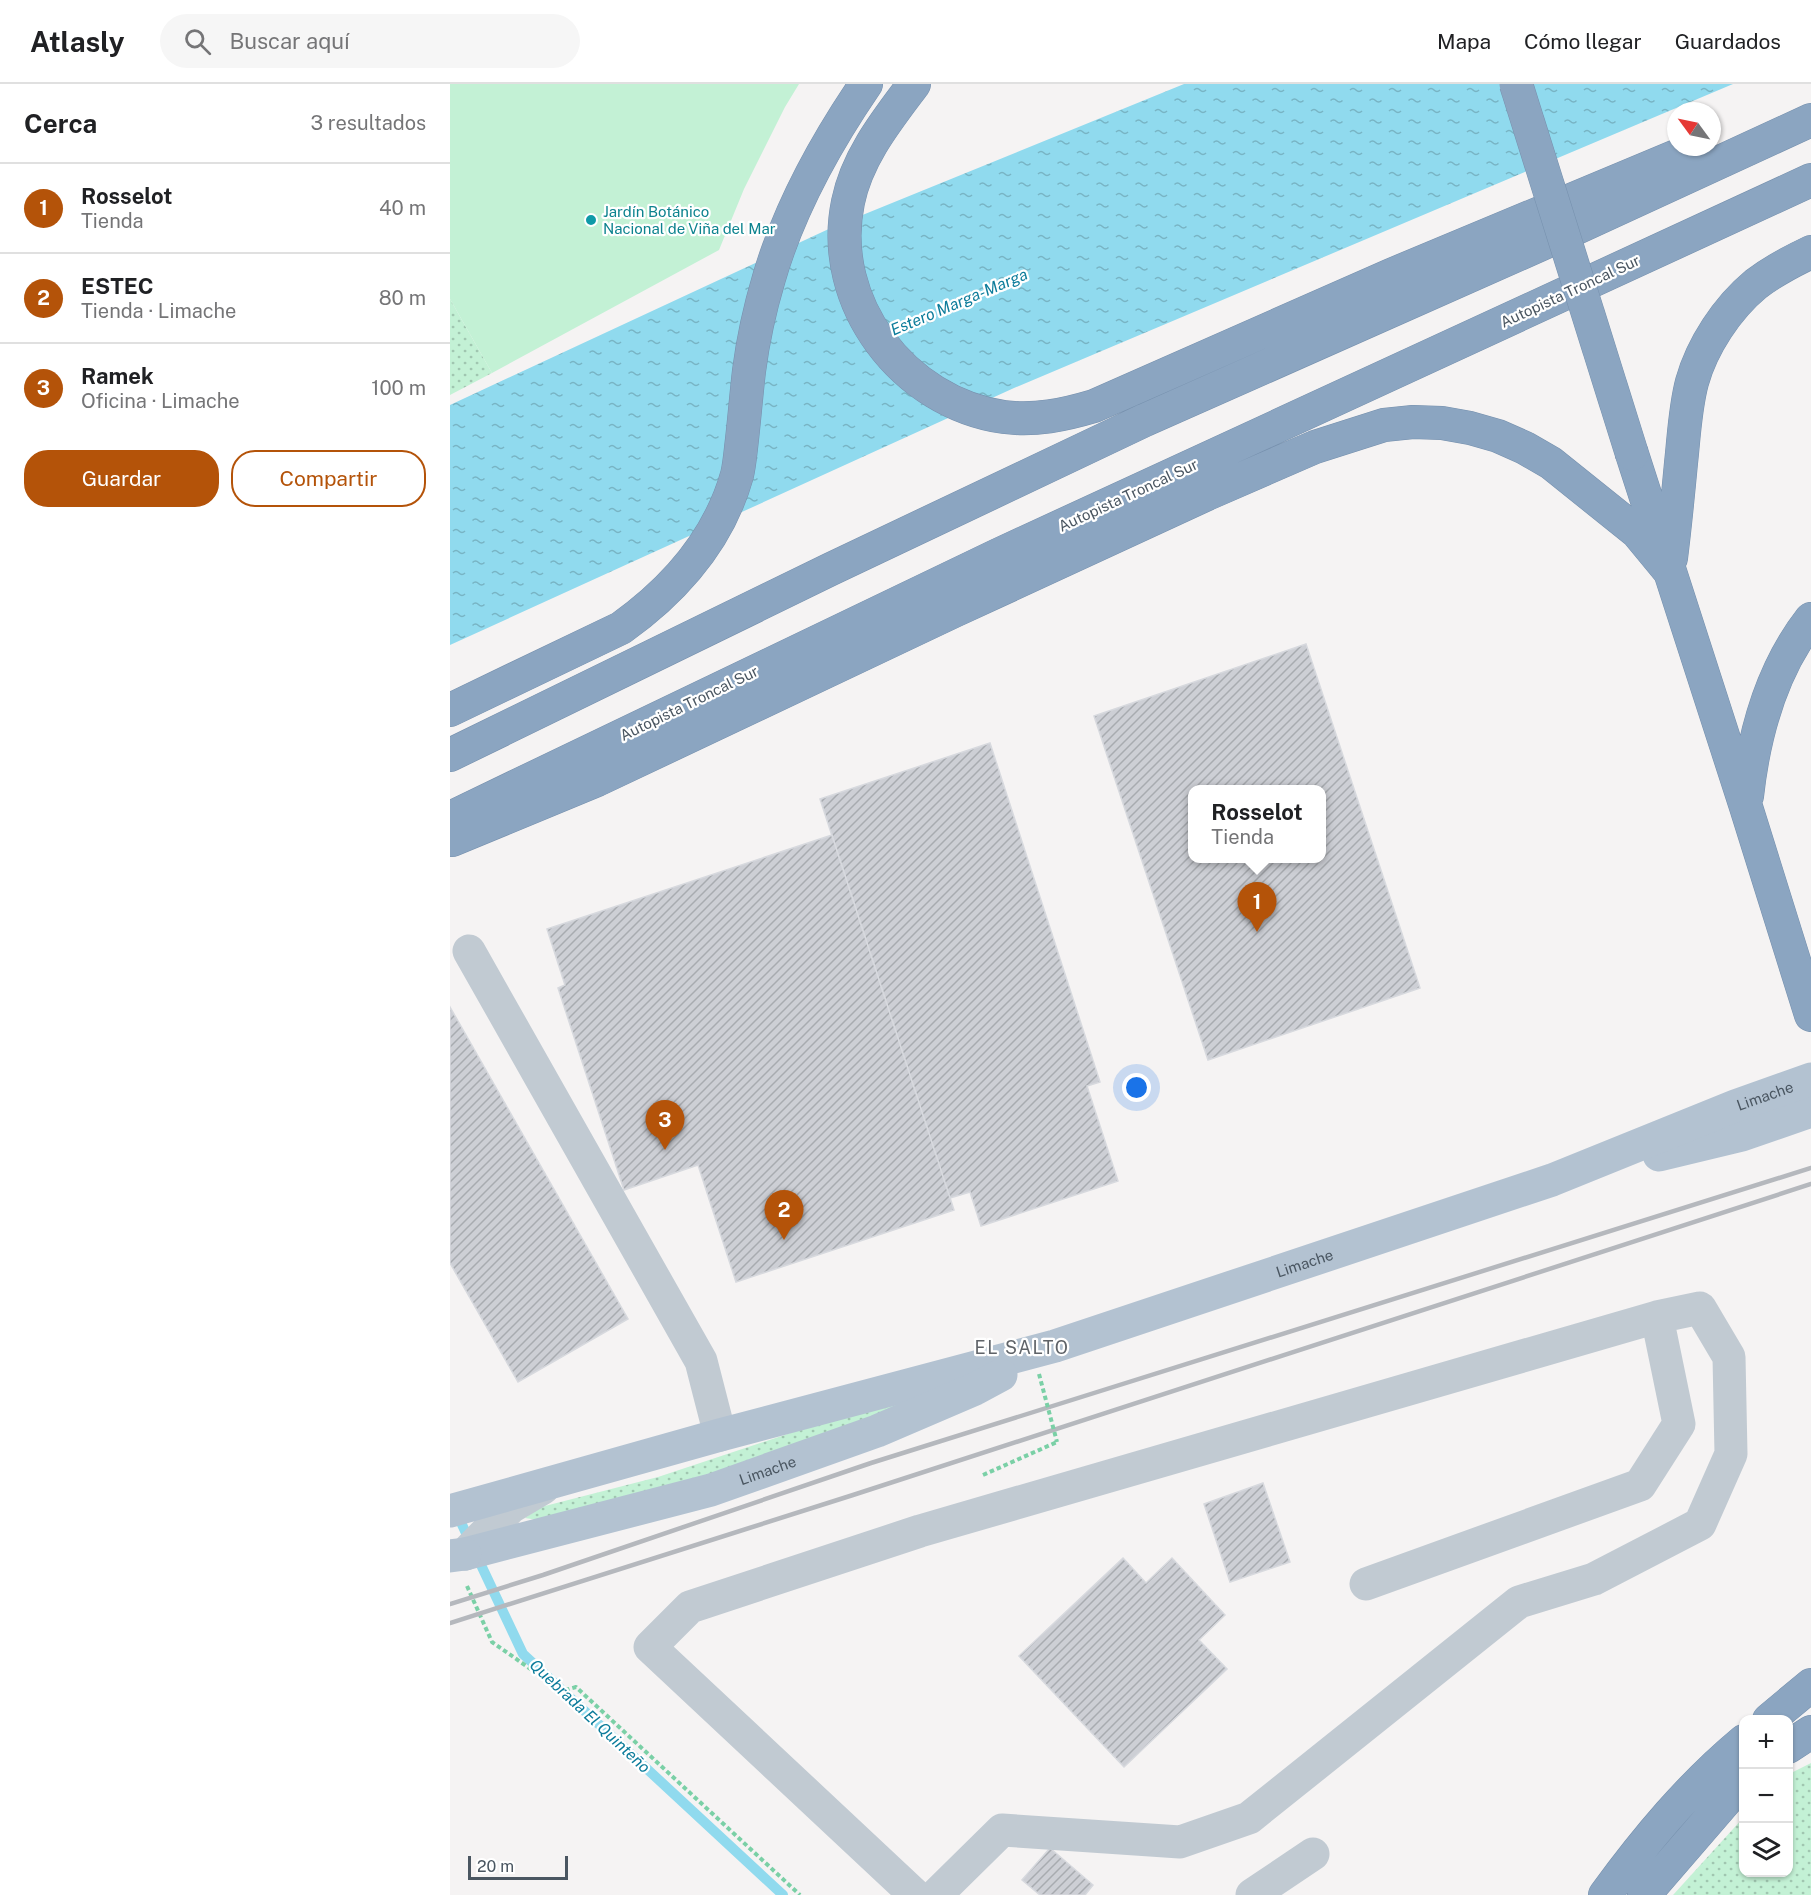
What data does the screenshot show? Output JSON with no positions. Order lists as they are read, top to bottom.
{
  "streets": {
    "highway": ["Autopista Troncal Sur"],
    "main road": ["Limache"]
  },
  "districts": ["EL SALTO"],
  "water": ["Estero Marga-Marga", "Quebrada El Quinteño"],
  "places": ["Jardín Botánico Nacional de Viña del Mar"],
  "scale_bar": "20 m",
  "north": "top left",
  "page": {
    "header": "Atlasly",
    "search": "Buscar aquí",
    "nav": ["Mapa", "Cómo llegar", "Guardados"],
    "heading": ["Cerca", "3 resultados"],
    "list": [
      {
        "mark": "1",
        "name": "Rosselot",
        "note": "Tienda",
        "value": "40 m"
      },
      {
        "mark": "2",
        "name": "ESTEC",
        "note": "Tienda · Limache",
        "value": "80 m"
      },
      {
        "mark": "3",
        "name": "Ramek",
        "note": "Oficina · Limache",
        "value": "100 m"
      }
    ],
    "buttons": ["Guardar", "Compartir"],
    "popup": ["Rosselot", "Tienda"],
    "pins": ["1", "3", "2"],
    "map_buttons": ["+", "−"],
    "scale": "20 m"
  }
}
